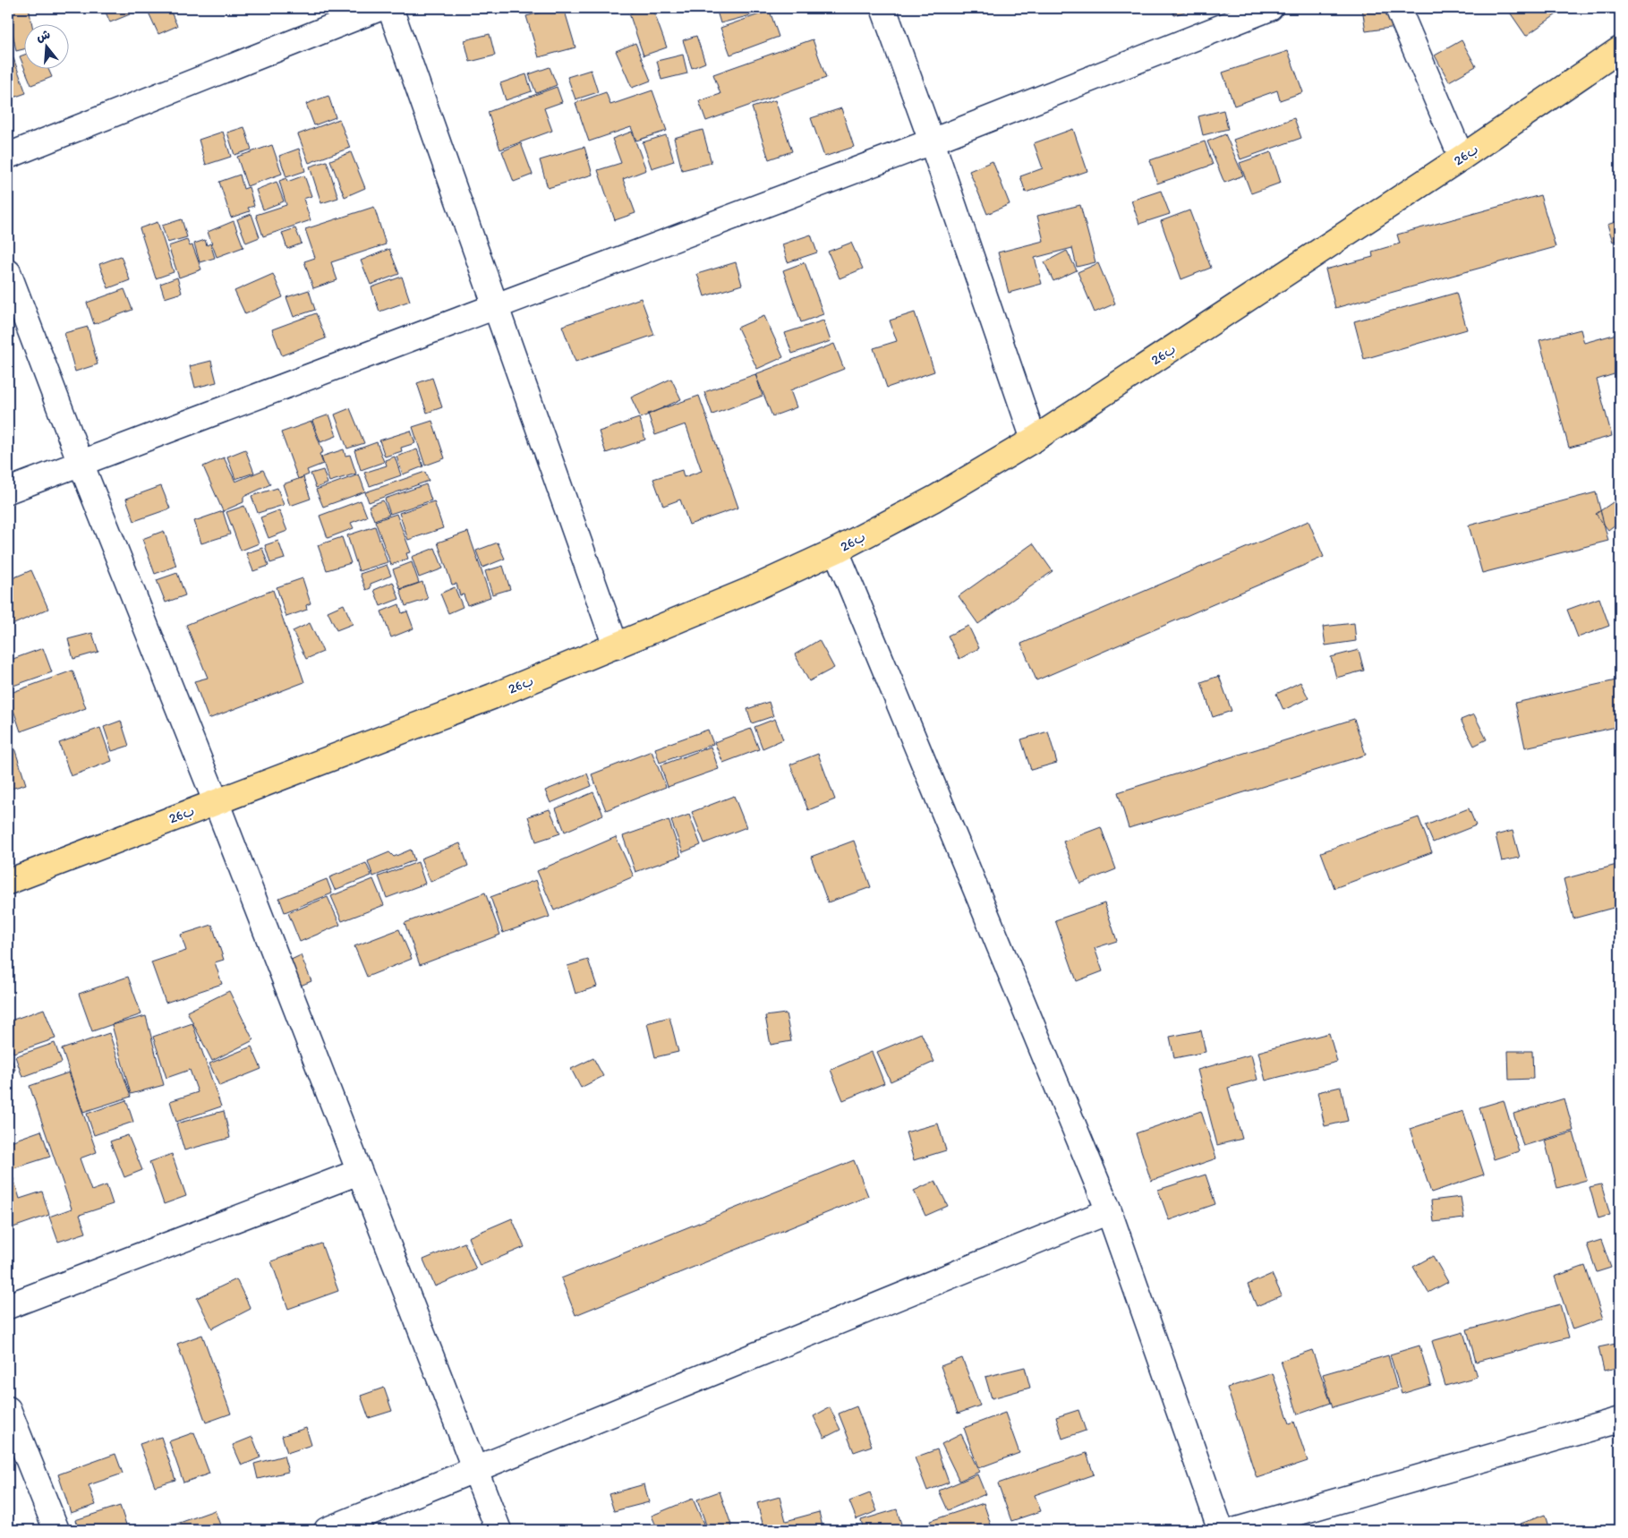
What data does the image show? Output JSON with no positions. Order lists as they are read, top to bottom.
{
  "streets": {
    "highway": ["26ب"]
  },
  "north": "top"
}
